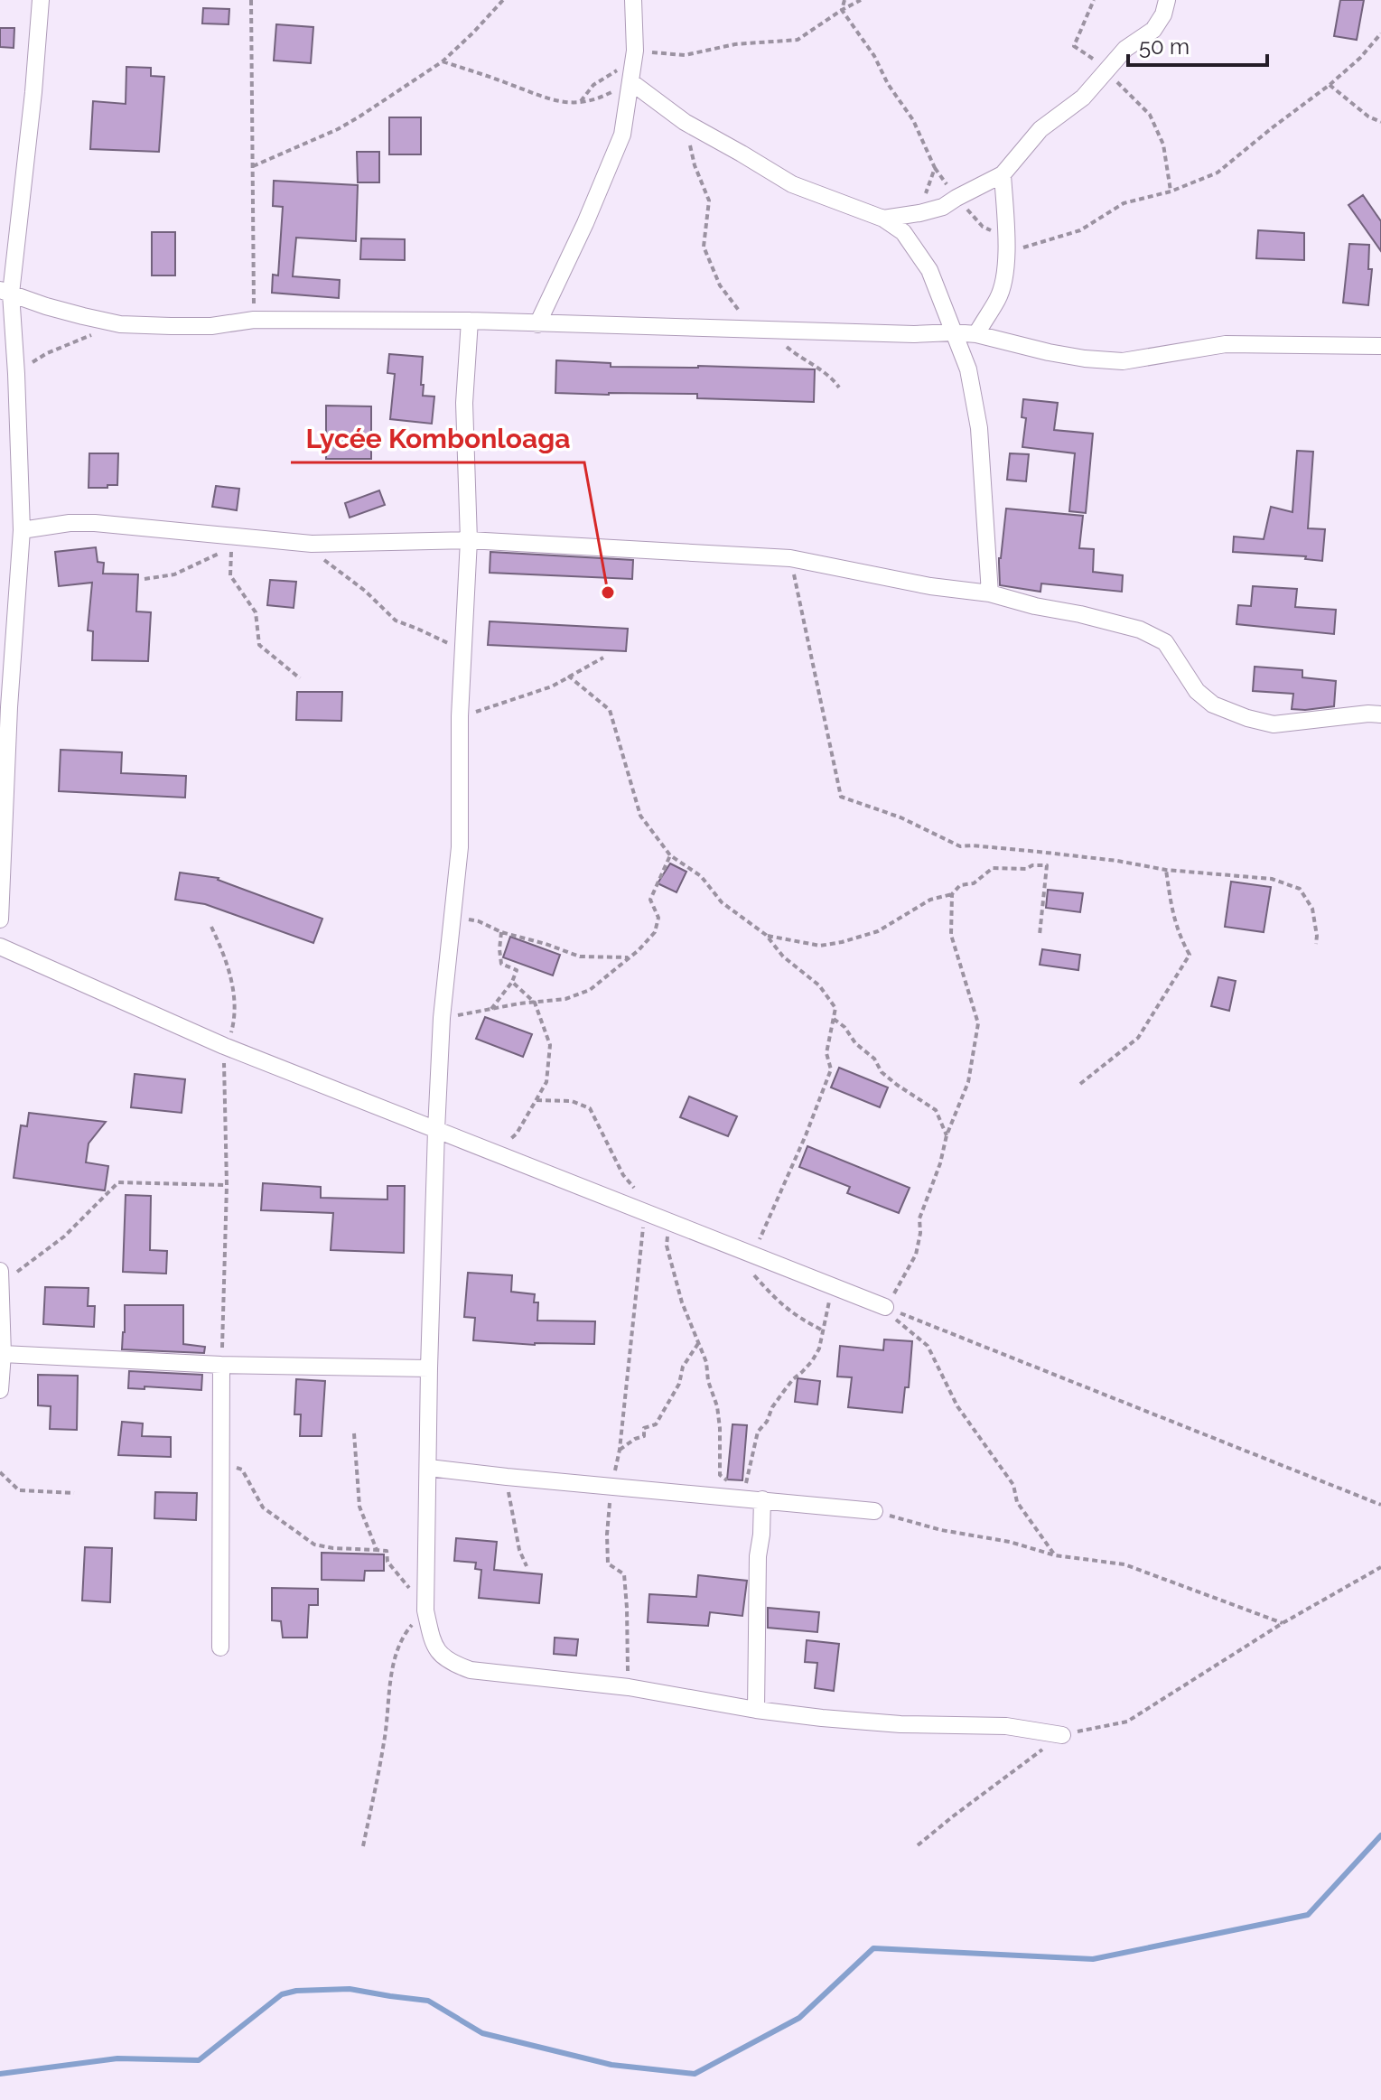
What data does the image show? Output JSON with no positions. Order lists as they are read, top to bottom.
{
  "places": ["Lycée Kombonloaga"],
  "scale_bar": "50 m"
}
